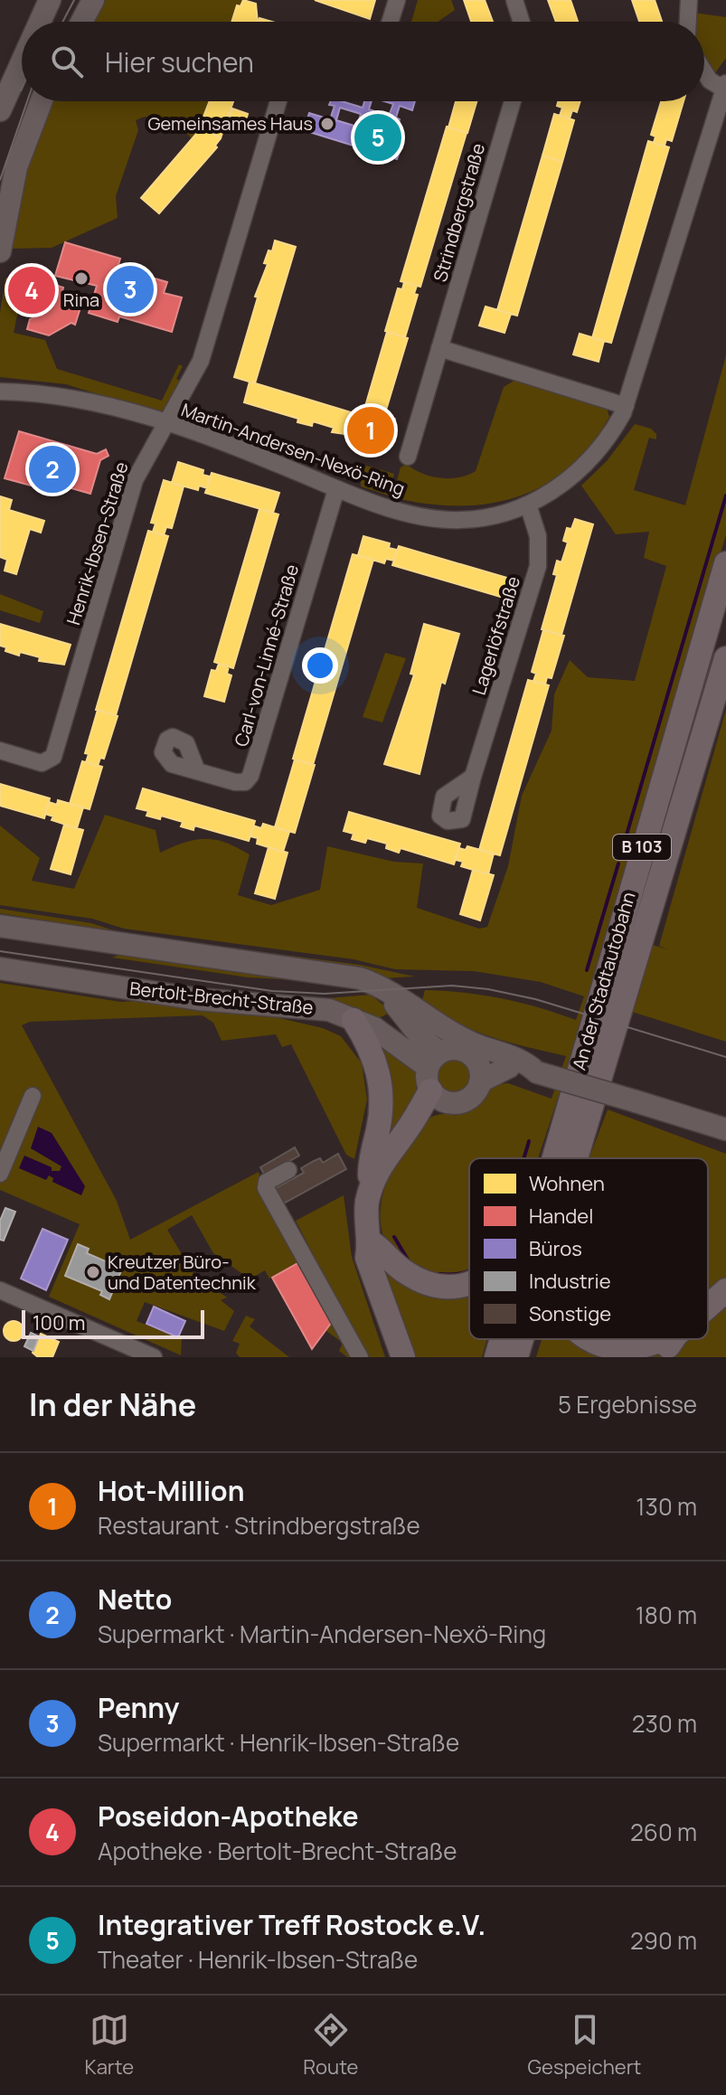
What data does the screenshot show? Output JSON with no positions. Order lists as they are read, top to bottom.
{
  "streets": {
    "highway": ["B 103", "An der Stadtautobahn"],
    "main road": ["Bertolt-Brecht-Straße"],
    "street": [
      "Strindbergstraße",
      "Martin-Andersen-Nexö-Ring",
      "Henrik-Ibsen-Straße",
      "Lagerlöfstraße",
      "Carl-von-Linné-Straße"
    ]
  },
  "crossings": [
    ["Martin-Andersen-Nexö-Ring", "Henrik-Ibsen-Straße"],
    ["Martin-Andersen-Nexö-Ring", "Lagerlöfstraße"],
    ["Martin-Andersen-Nexö-Ring", "Carl-von-Linné-Straße"]
  ],
  "places": ["Gemeinsames Haus", "Rina", "Kreutzer Büro- und Datentechnik"],
  "legend": [
    "Wohnen",
    "Handel",
    "Büros",
    "Industrie",
    "Sonstige"
  ],
  "scale_bar": "100 m",
  "page": {
    "search": "Hier suchen",
    "pins": [
      "5",
      "3",
      "4",
      "1",
      "2"
    ],
    "scale": "100 m",
    "heading": ["In der Nähe", "5 Ergebnisse"],
    "list": [
      {
        "mark": "1",
        "name": "Hot-Million",
        "note": "Restaurant · Strindbergstraße",
        "value": "130 m"
      },
      {
        "mark": "2",
        "name": "Netto",
        "note": "Supermarkt · Martin-Andersen-Nexö-Ring",
        "value": "180 m"
      },
      {
        "mark": "3",
        "name": "Penny",
        "note": "Supermarkt · Henrik-Ibsen-Straße",
        "value": "230 m"
      },
      {
        "mark": "4",
        "name": "Poseidon-Apotheke",
        "note": "Apotheke · Bertolt-Brecht-Straße",
        "value": "260 m"
      },
      {
        "mark": "5",
        "name": "Integrativer Treff Rostock e.V.",
        "note": "Theater · Henrik-Ibsen-Straße",
        "value": "290 m"
      }
    ],
    "nav": ["Karte", "Route", "Gespeichert"]
  }
}
